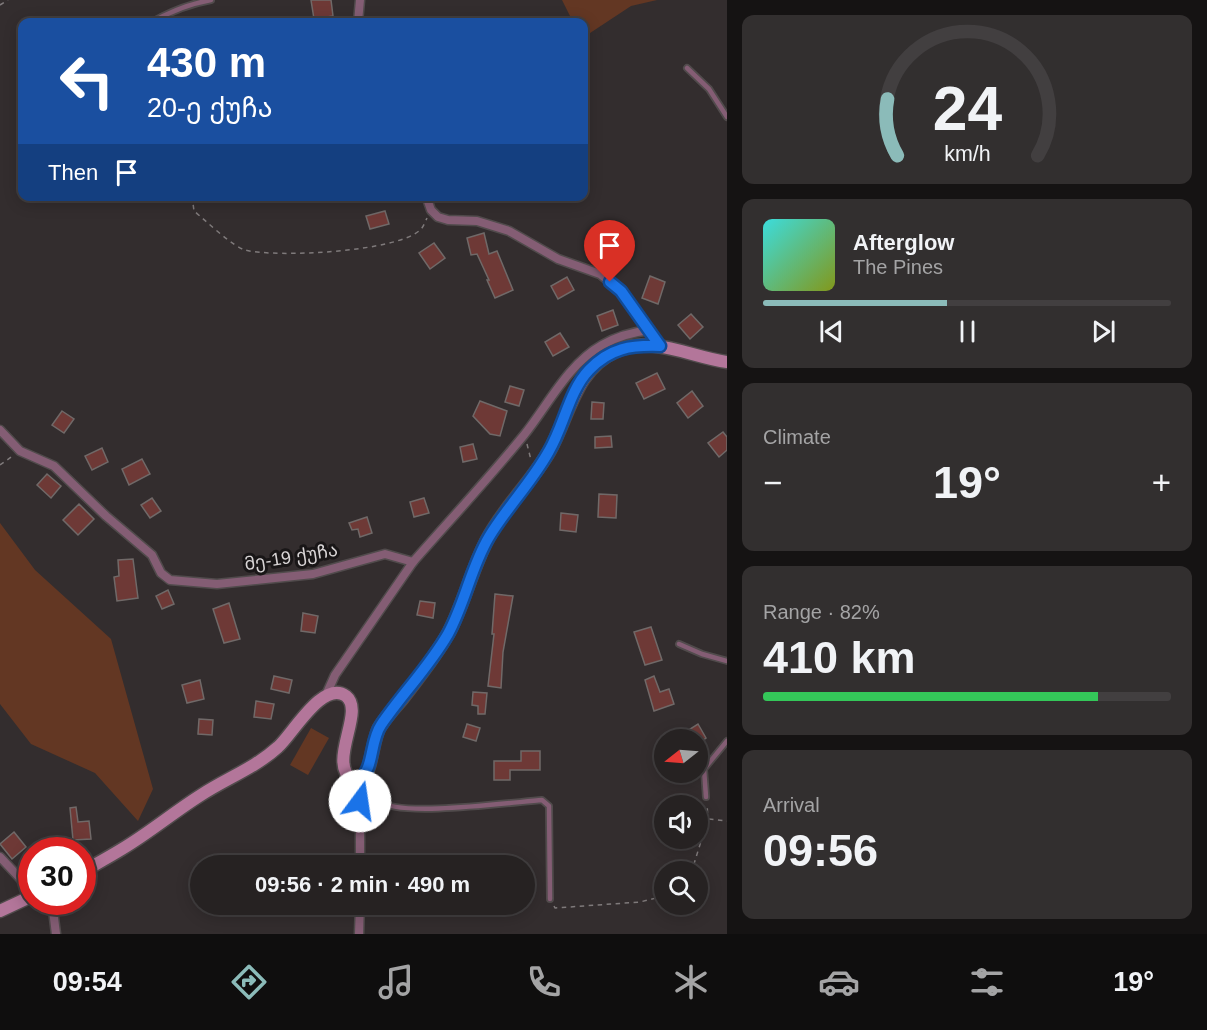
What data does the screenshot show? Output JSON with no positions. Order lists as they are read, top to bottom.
{
  "streets": {
    "street": ["მე-19 ქუჩა"]
  },
  "north": "left",
  "page": {
    "turn": ["430 m", "20-ე ქუჩა"],
    "then": "Then",
    "song": ["Afterglow", "The Pines"],
    "tile": [
      "Climate",
      ["Range · 82%", "410 km"],
      ["Arrival", "09:56"]
    ],
    "heat": ["−", "19°", "+"],
    "limit": "30",
    "trip": "09:56 · 2 min · 490 m",
    "tabs": ["09:54", "19°"],
    "gauge": ["24", "km/h"]
  }
}
